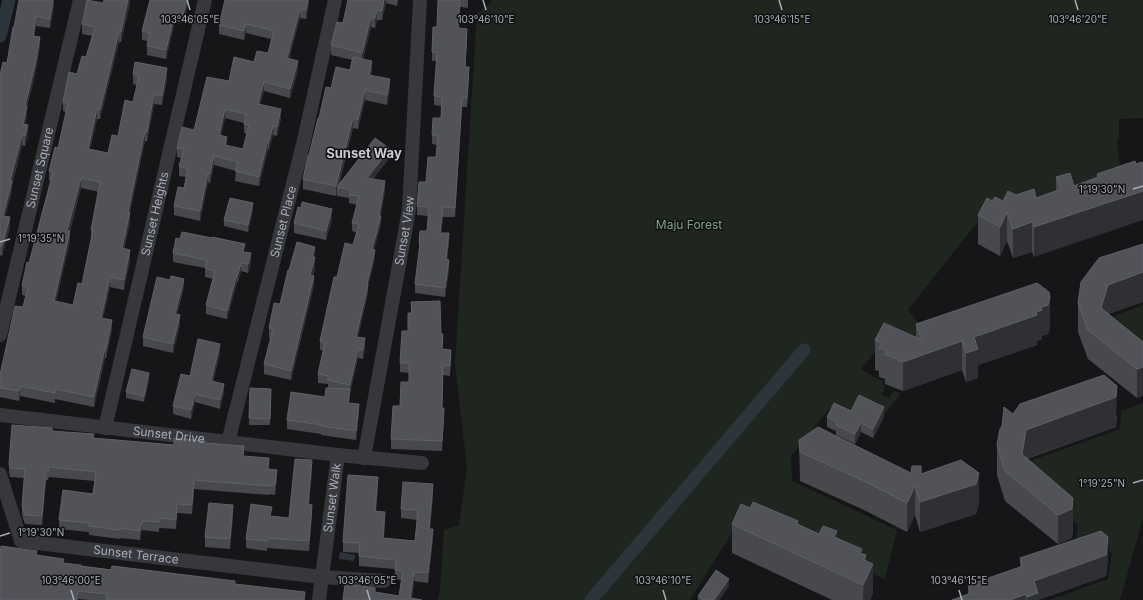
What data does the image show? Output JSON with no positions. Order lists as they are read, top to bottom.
{
  "streets": {
    "street": [
      "Sunset Square",
      "Sunset Heights",
      "Sunset Place",
      "Sunset View",
      "Sunset Drive",
      "Sunset Walk",
      "Sunset Terrace"
    ]
  },
  "crossings": [
    ["Sunset Heights", "Sunset Drive"],
    ["Sunset Place", "Sunset Drive"],
    ["Sunset View", "Sunset Walk"],
    ["Sunset Drive", "Sunset Walk"],
    ["Sunset Walk", "Sunset Terrace"]
  ],
  "districts": ["Sunset Way"],
  "parks": ["Maju Forest"],
  "coordinates": [
    "103°46'20\"E",
    "103°46'05\"E",
    "103°46'10\"E",
    "103°46'15\"E",
    "1°19'30\"N",
    "1°19'35\"N",
    "1°19'25\"N",
    "103°46'00\"E"
  ]
}
